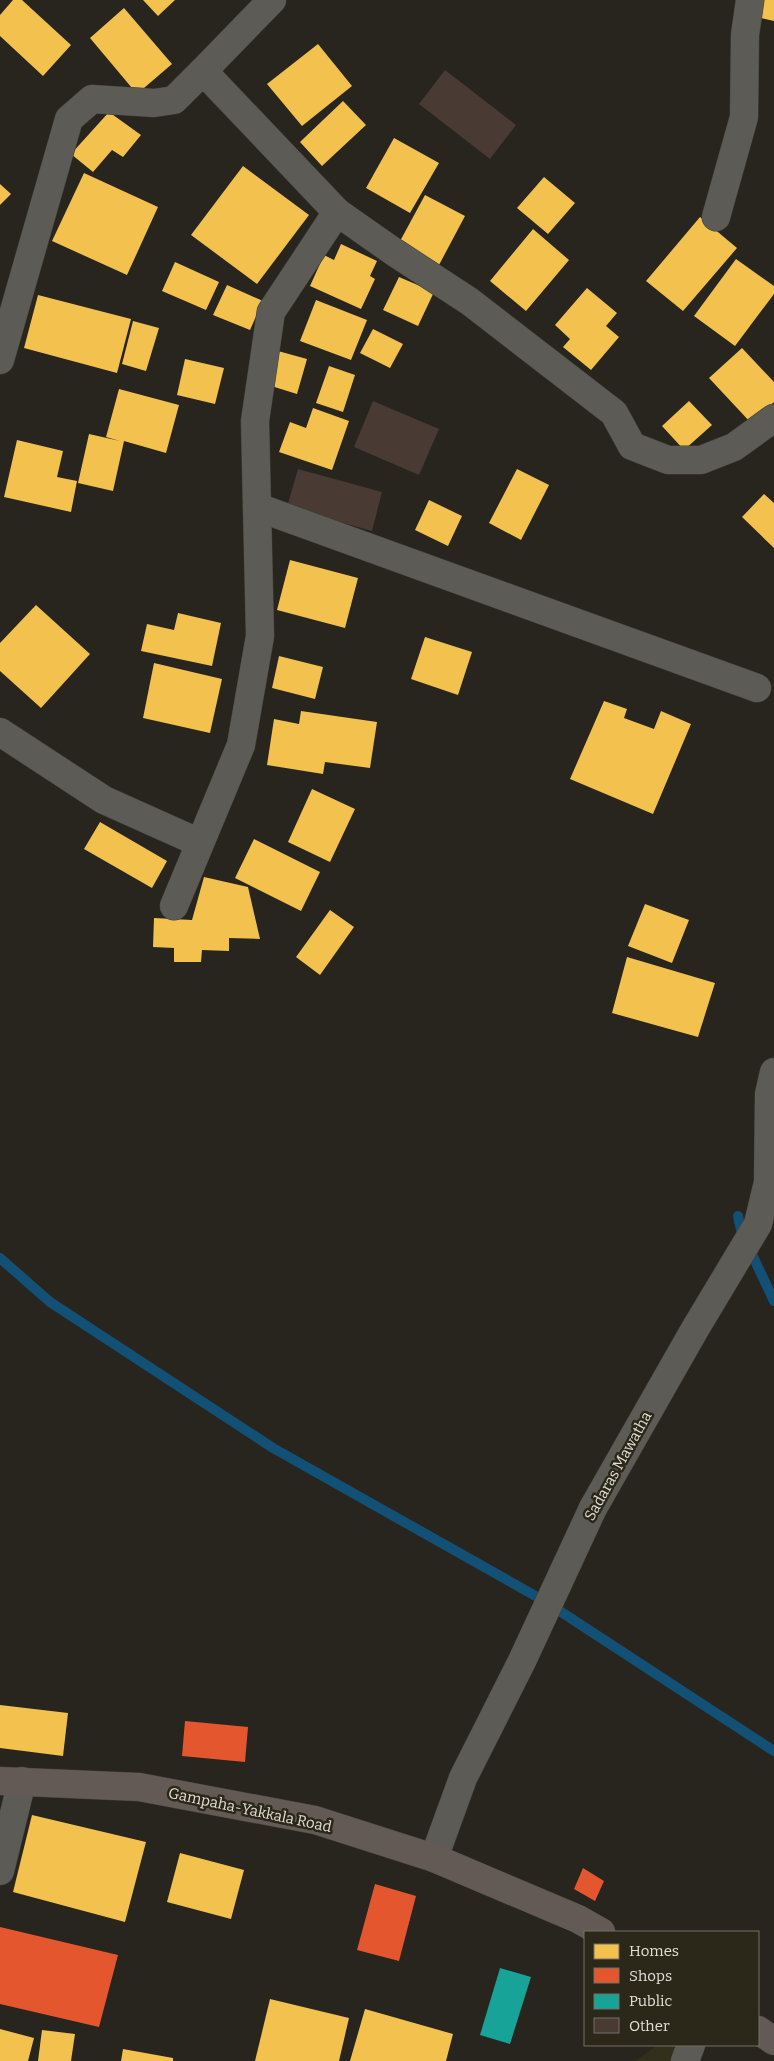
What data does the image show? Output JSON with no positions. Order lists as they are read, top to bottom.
{
  "streets": {
    "highway": ["Gampaha-Yakkala Road"],
    "street": ["Sadaras Mawatha"]
  },
  "crossings": [
    ["Sadaras Mawatha", "Gampaha-Yakkala Road"]
  ],
  "legend": [
    "Homes",
    "Shops",
    "Public",
    "Other"
  ]
}
